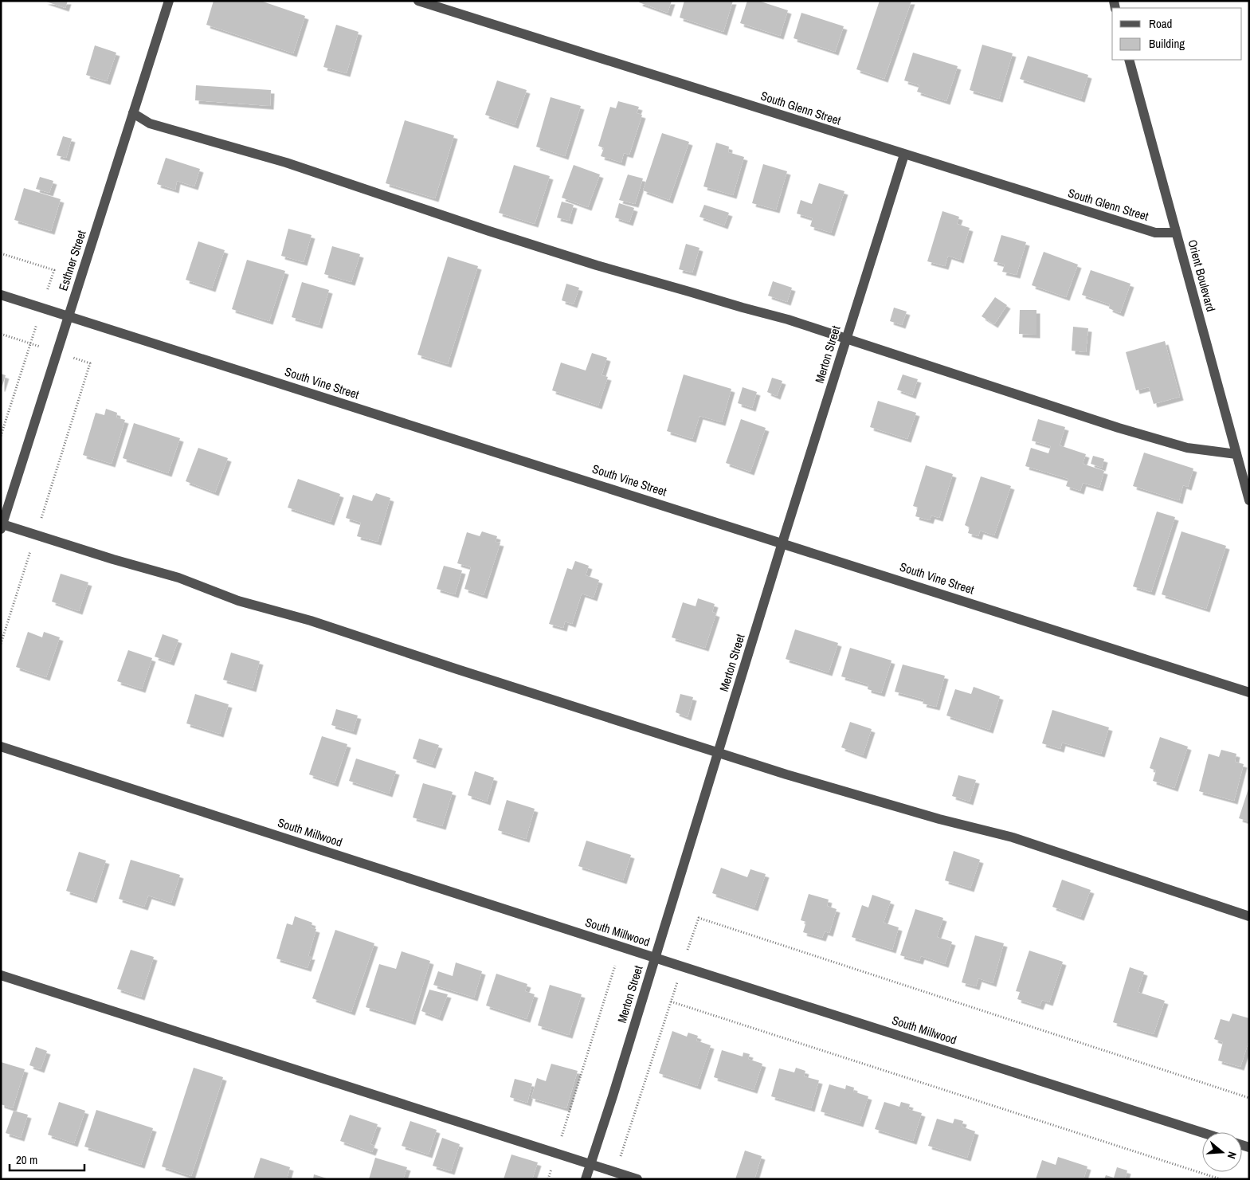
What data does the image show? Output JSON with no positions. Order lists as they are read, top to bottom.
{
  "streets": {
    "street": [
      "South Glenn Street",
      "Esthner Street",
      "Orient Boulevard",
      "Merton Street",
      "South Vine Street",
      "South Millwood"
    ]
  },
  "crossings": [
    ["South Glenn Street", "Orient Boulevard"],
    ["South Glenn Street", "Merton Street"],
    ["Esthner Street", "South Vine Street"],
    ["Merton Street", "South Vine Street"],
    ["Merton Street", "South Millwood"]
  ],
  "legend": ["Road", "Building"],
  "scale_bar": "20 m",
  "north": "right"
}
